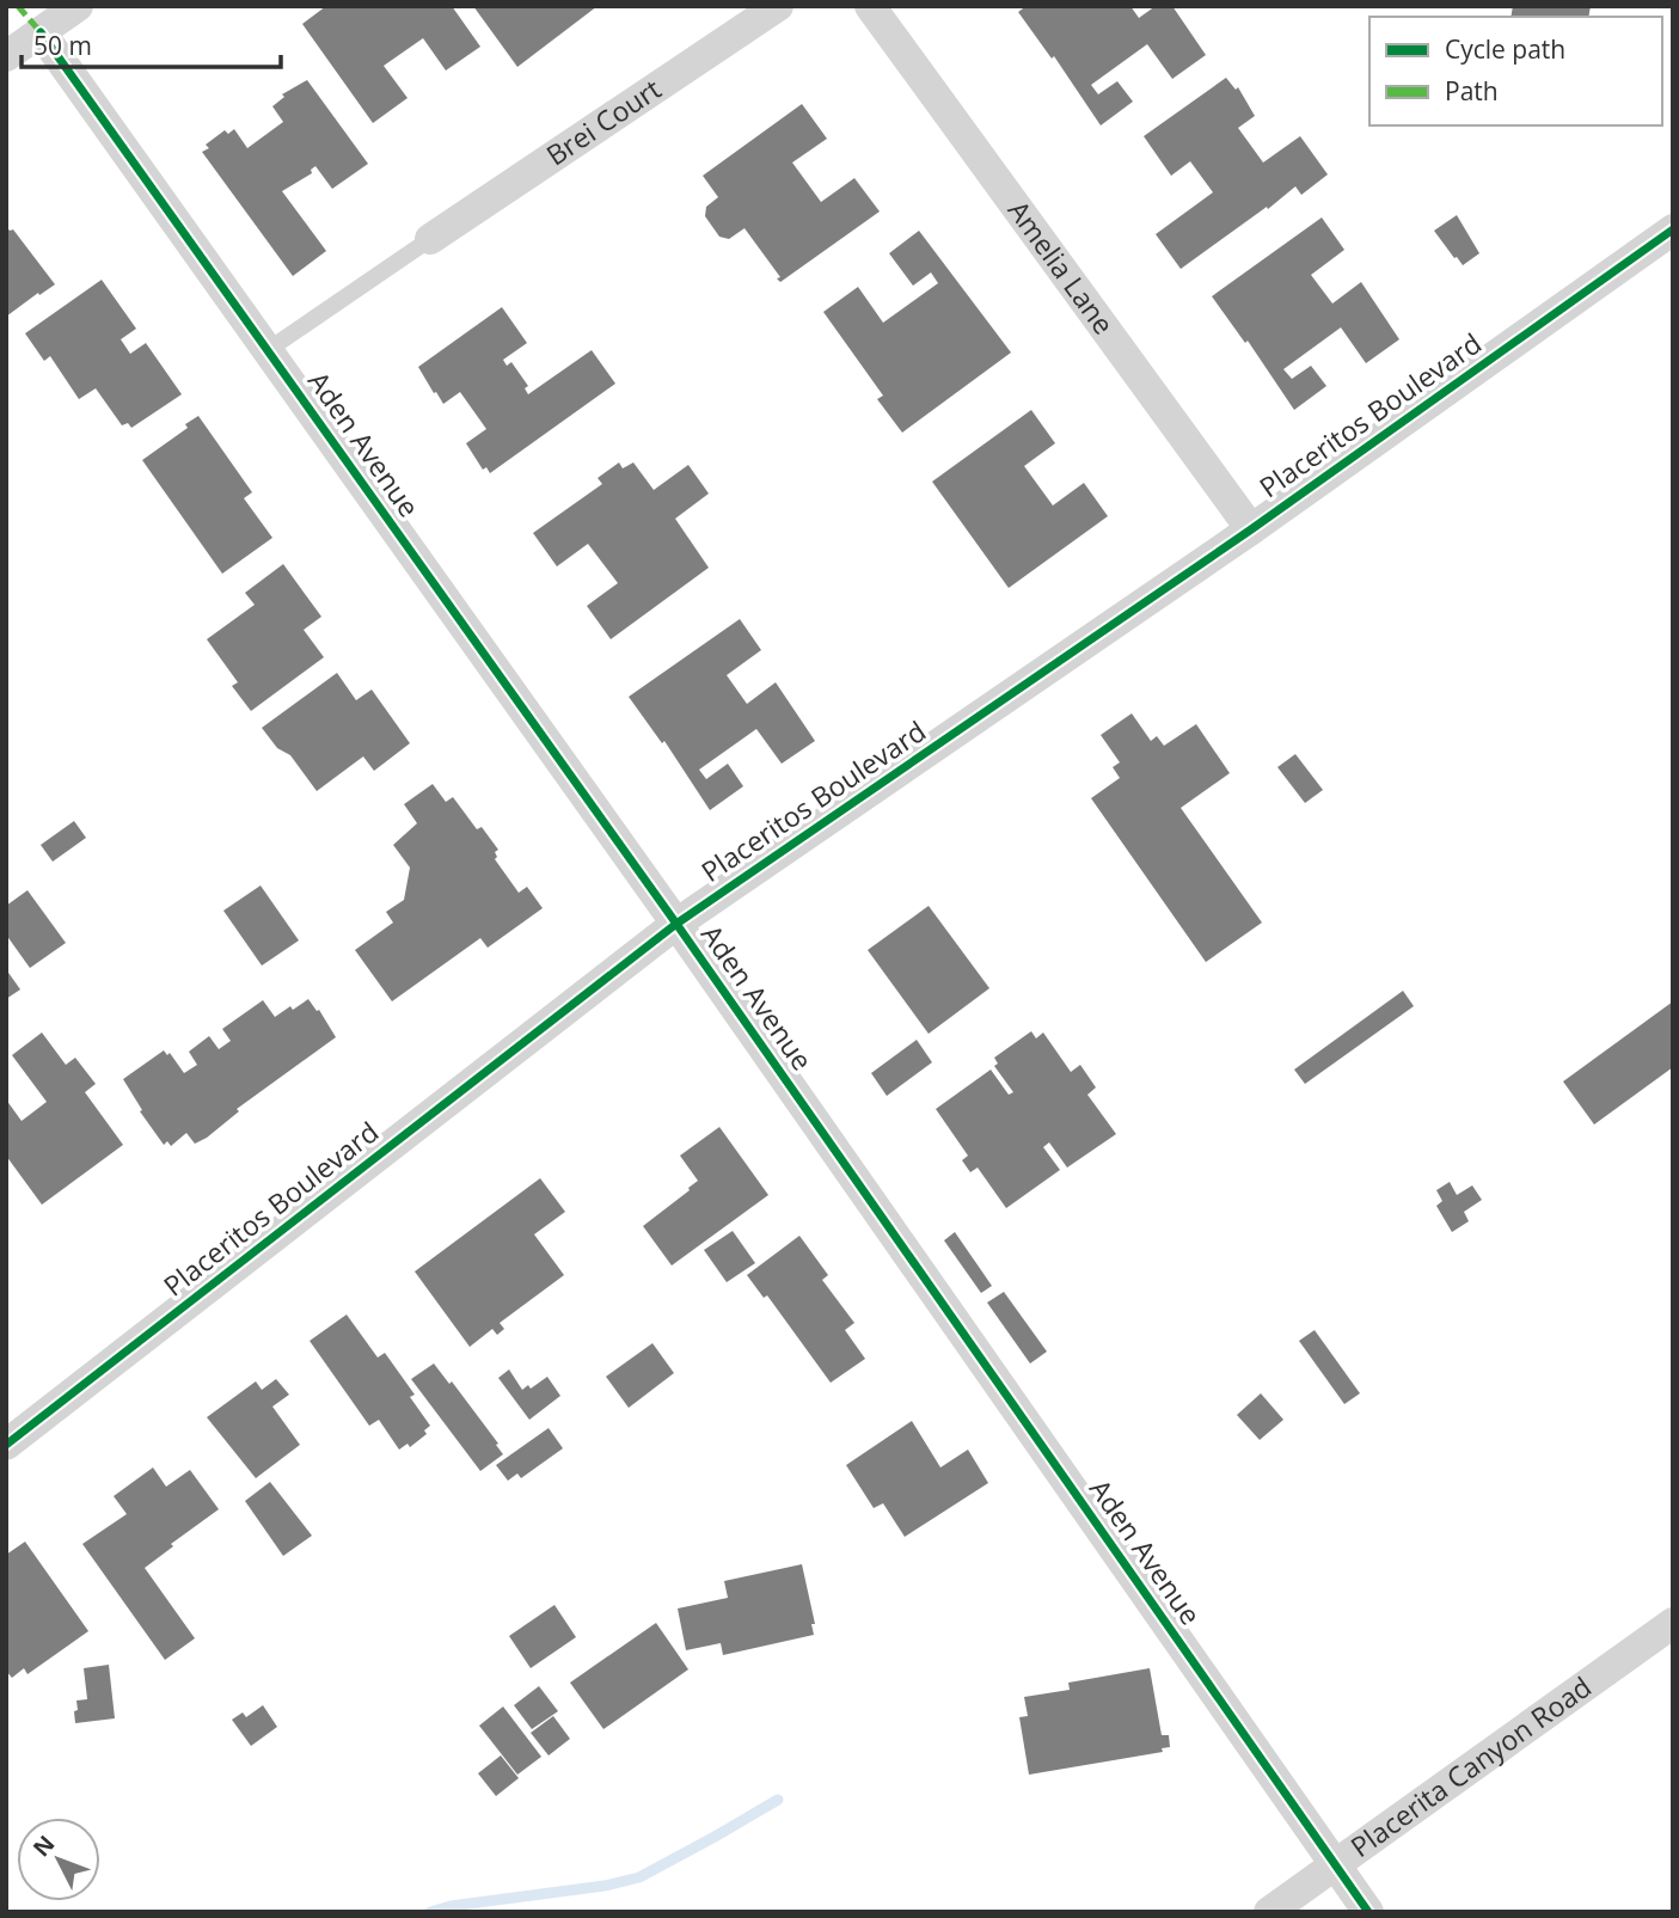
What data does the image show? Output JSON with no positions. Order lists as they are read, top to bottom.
{
  "streets": {
    "street": [
      "Brei Court",
      "Amelia Lane",
      "Placeritos Boulevard",
      "Aden Avenue",
      "Placerita Canyon Road"
    ]
  },
  "crossings": [
    ["Amelia Lane", "Placeritos Boulevard"],
    ["Placeritos Boulevard", "Aden Avenue"],
    ["Aden Avenue", "Placerita Canyon Road"]
  ],
  "legend": ["Cycle path", "Path"],
  "scale_bar": "50 m",
  "north": "top left"
}
